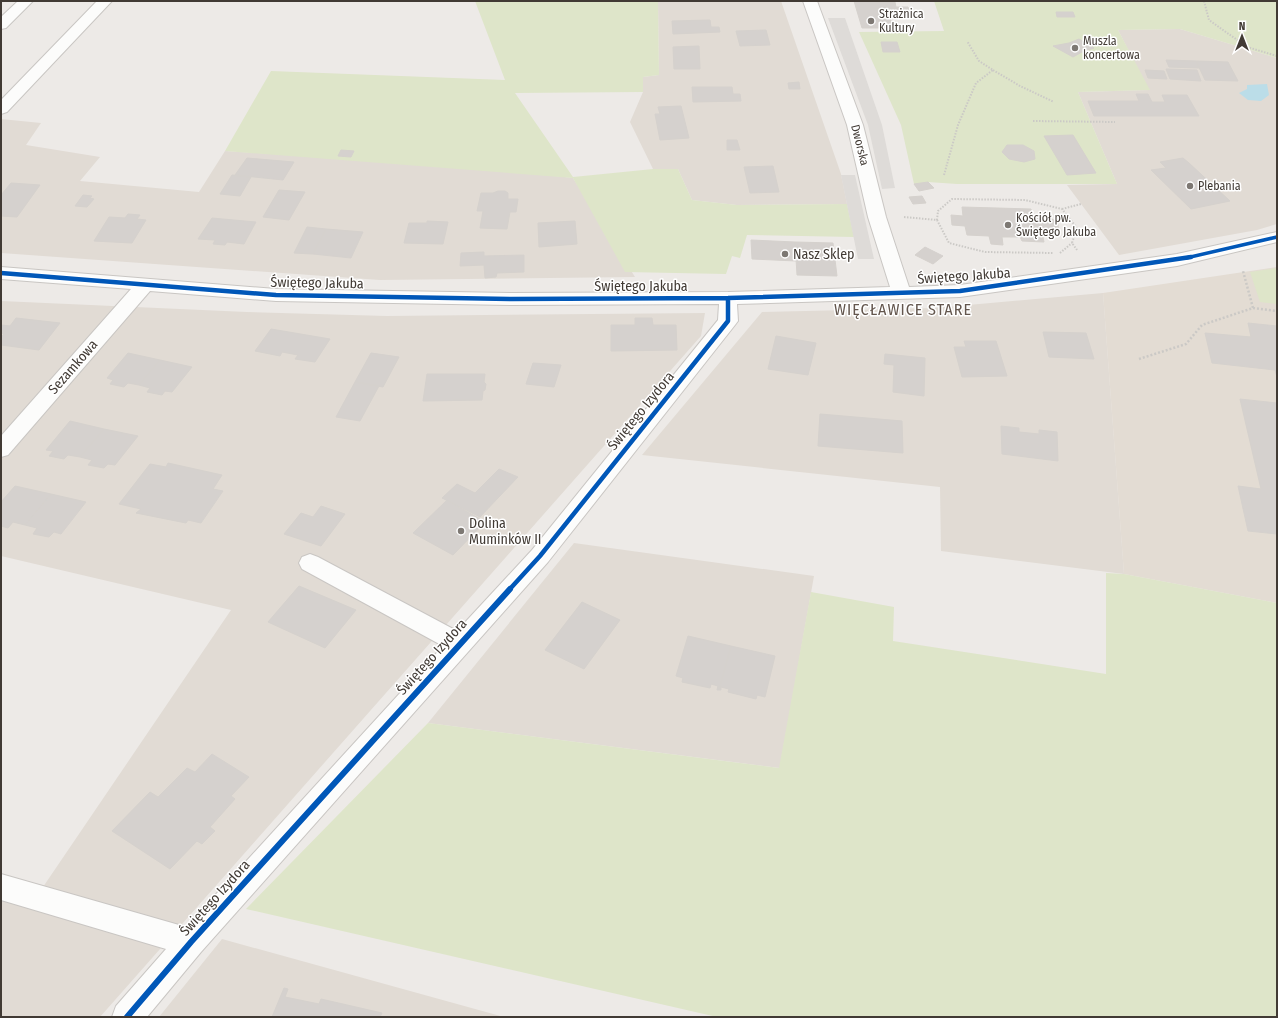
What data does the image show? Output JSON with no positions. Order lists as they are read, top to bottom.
{
  "streets": {
    "street": [
      "Dworska",
      "Świętego Jakuba",
      "Sezamkowa",
      "Świętego Izydora"
    ]
  },
  "crossings": [
    ["Dworska", "Świętego Jakuba"],
    ["Świętego Jakuba", "Sezamkowa"],
    ["Świętego Jakuba", "Świętego Izydora"]
  ],
  "districts": ["WIĘCŁAWICE STARE"],
  "places": [
    "Strażnica Kultury",
    "Muszla koncertowa",
    "Plebania",
    "Kościół pw. Świętego Jakuba",
    "Nasz Sklep",
    "Dolina Muminków II"
  ],
  "north": "top"
}
